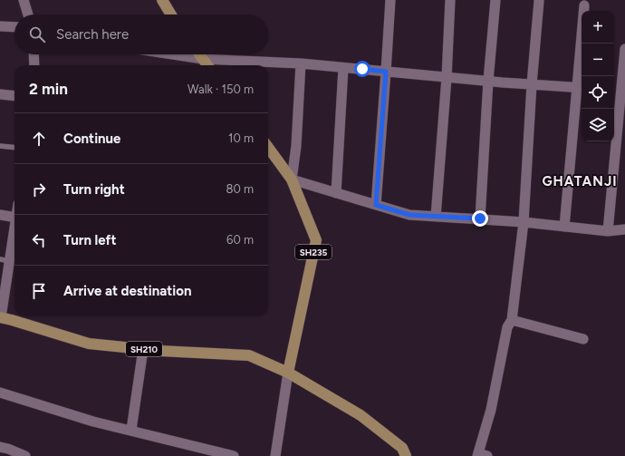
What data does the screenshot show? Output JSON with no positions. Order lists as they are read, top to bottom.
{
  "streets": {
    "main road": ["SH235", "SH210"]
  },
  "crossings": [
    ["SH235", "SH210"]
  ],
  "districts": ["GHATANJI"],
  "page": {
    "map_buttons": ["+", "−"],
    "search": "Search here",
    "heading": ["2 min", "Walk · 150 m"],
    "list": [
      ["Continue", "10 m"],
      ["Turn right", "80 m"],
      ["Turn left", "60 m"],
      "Arrive at destination"
    ]
  }
}
